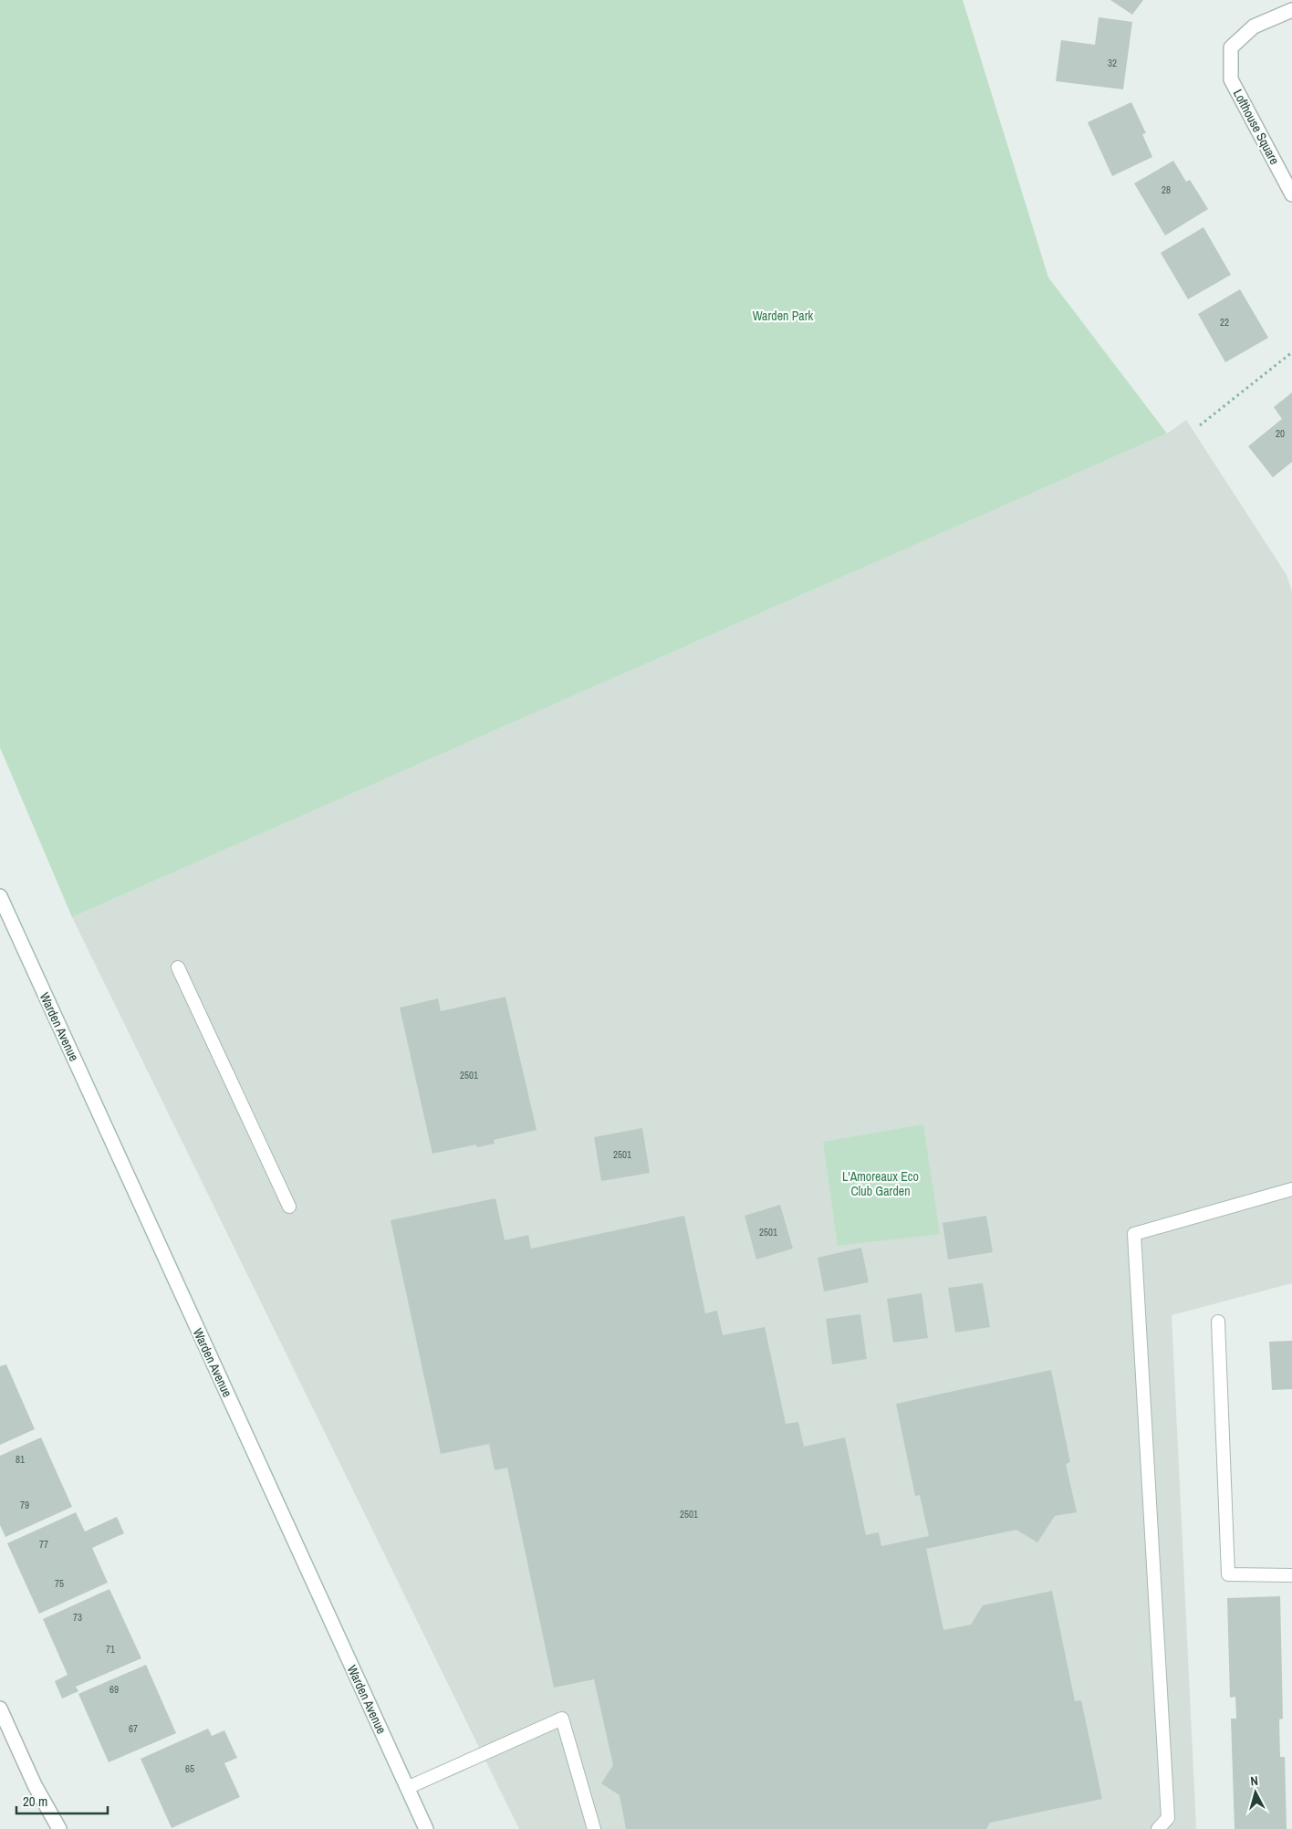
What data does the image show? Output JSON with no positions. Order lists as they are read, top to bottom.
{
  "streets": {
    "main road": ["Lofthouse Square", "Warden Avenue"]
  },
  "parks": ["Warden Park", "L'Amoreaux Eco Club Garden"],
  "house_numbers": [
    "32",
    "28",
    "22",
    "20",
    "2501",
    "2501",
    "2501",
    "81",
    "79",
    "2501",
    "77",
    "75",
    "73",
    "71",
    "69",
    "67",
    "65"
  ],
  "scale_bar": "20 m",
  "north": "top"
}
